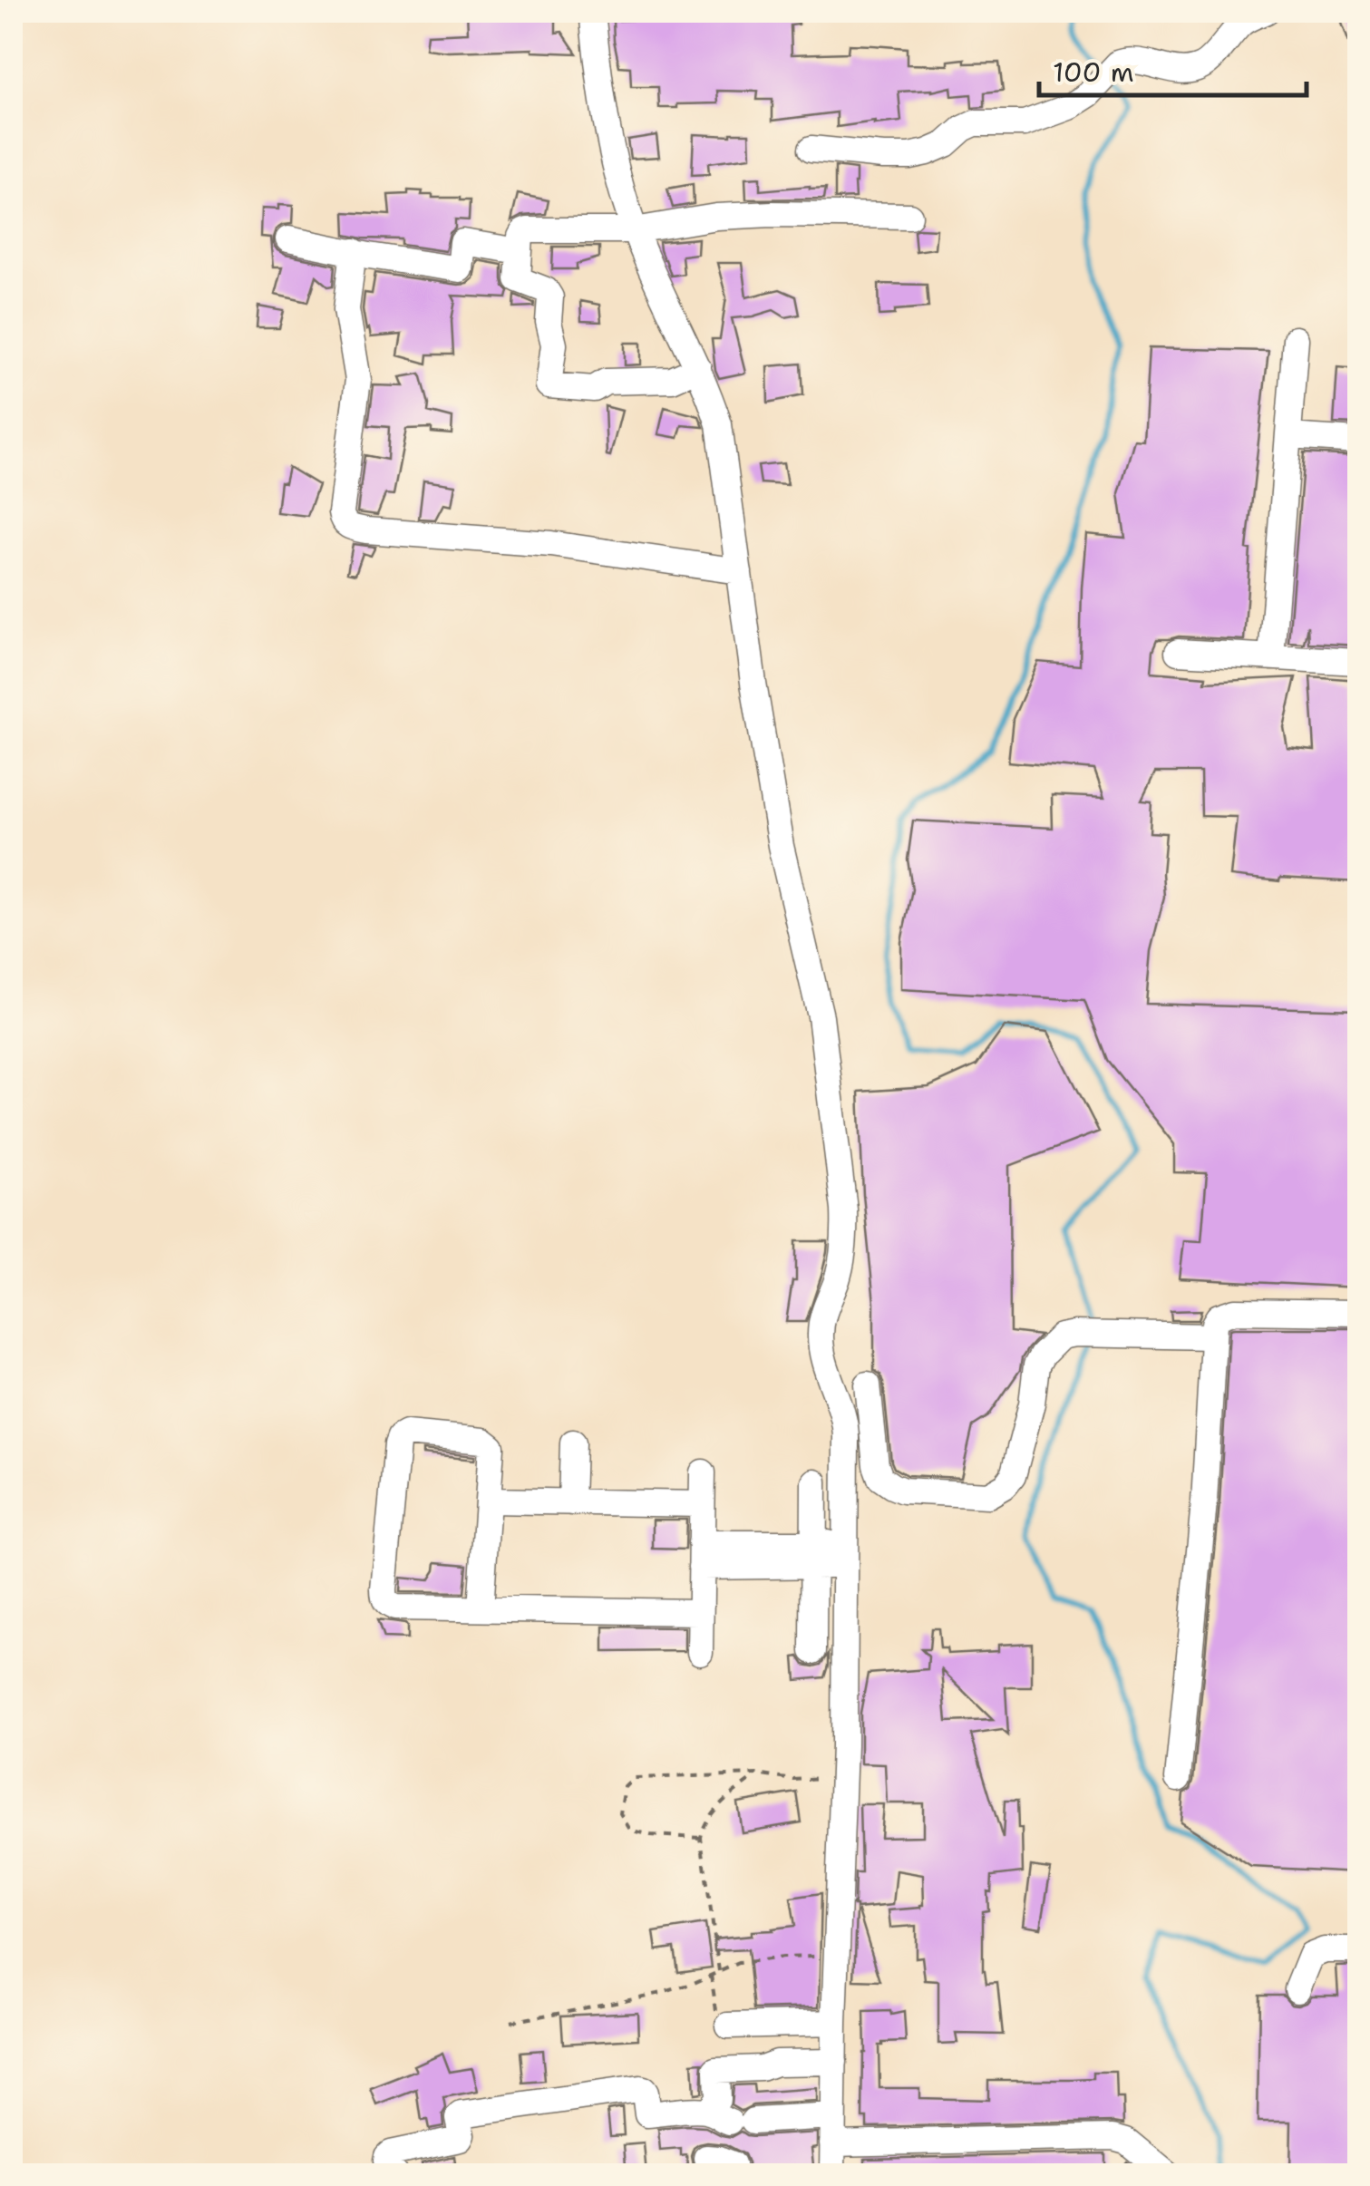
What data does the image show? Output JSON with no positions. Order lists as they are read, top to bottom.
{
  "scale_bar": "100 m"
}
